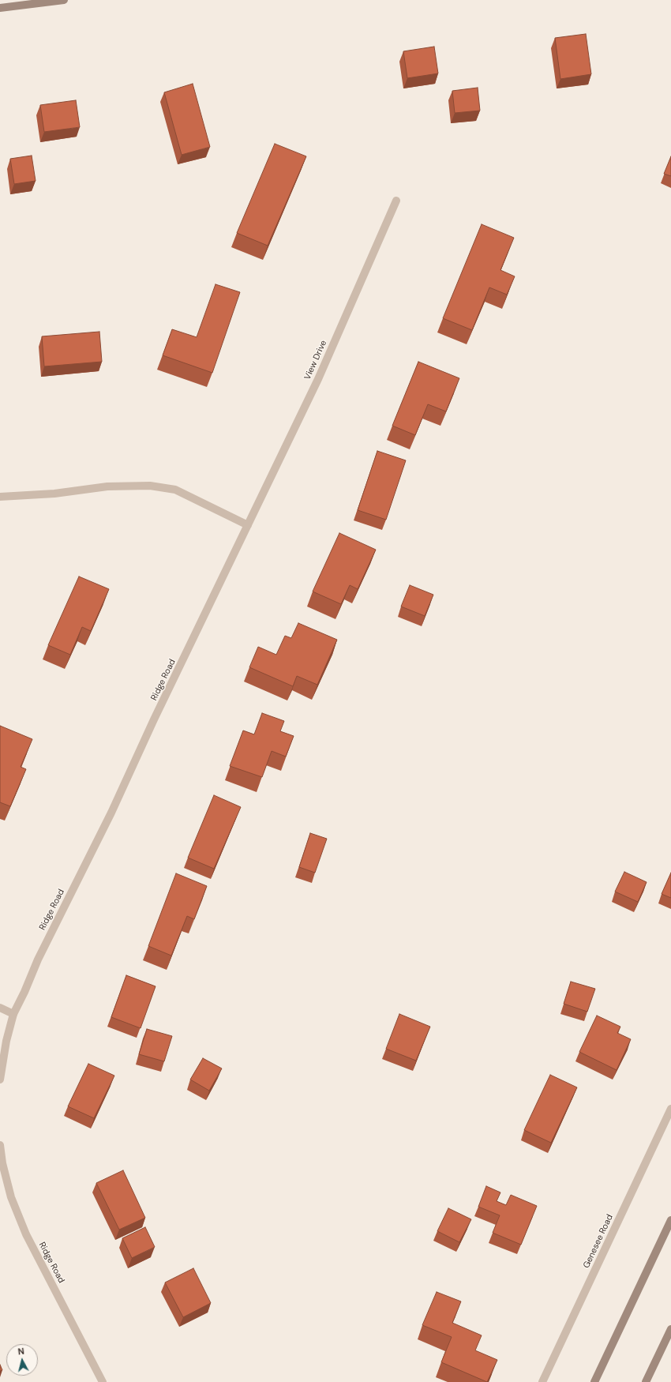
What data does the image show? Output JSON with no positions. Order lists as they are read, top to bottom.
{
  "streets": {
    "street": ["View Drive", "Ridge Road", "Genesee Road"]
  },
  "crossings": [
    ["View Drive", "Ridge Road"]
  ],
  "north": "top"
}
